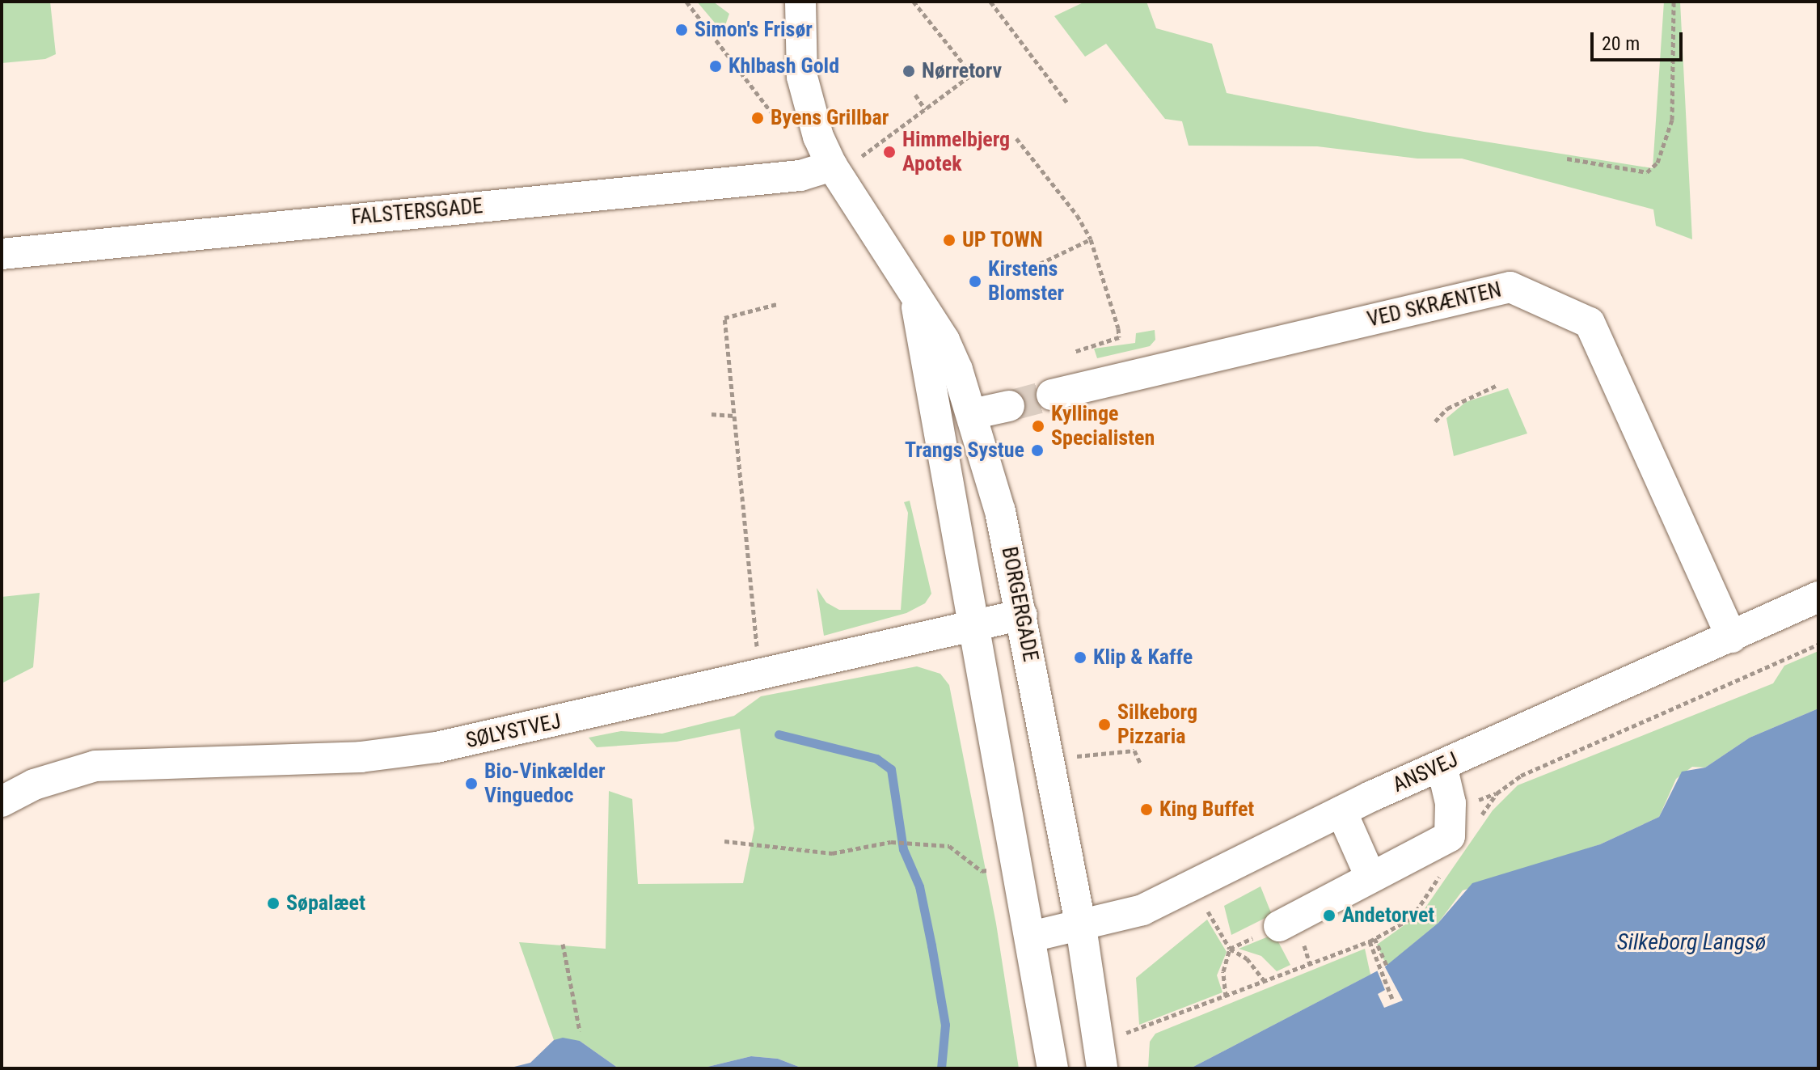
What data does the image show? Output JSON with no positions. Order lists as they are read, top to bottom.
{
  "streets": {
    "street": [
      "FALSTERSGADE",
      "VED SKRÆNTEN",
      "BORGERGADE",
      "SØLYSTVEJ",
      "ANSVEJ"
    ]
  },
  "crossings": [
    ["FALSTERSGADE", "BORGERGADE"],
    ["VED SKRÆNTEN", "ANSVEJ"],
    ["BORGERGADE", "SØLYSTVEJ"],
    ["BORGERGADE", "ANSVEJ"]
  ],
  "water": ["Silkeborg Langsø"],
  "places": [
    "Simon's Frisør",
    "Khlbash Gold",
    "Nørretorv",
    "Byens Grillbar",
    "Himmelbjerg Apotek",
    "UP TOWN",
    "Kirstens Blomster",
    "Kyllinge Specialisten",
    "Trangs Systue",
    "Klip & Kaffe",
    "Silkeborg Pizzaria",
    "Bio-Vinkælder Vinguedoc",
    "King Buffet",
    "Søpalæet",
    "Andetorvet"
  ],
  "scale_bar": "20 m"
}
